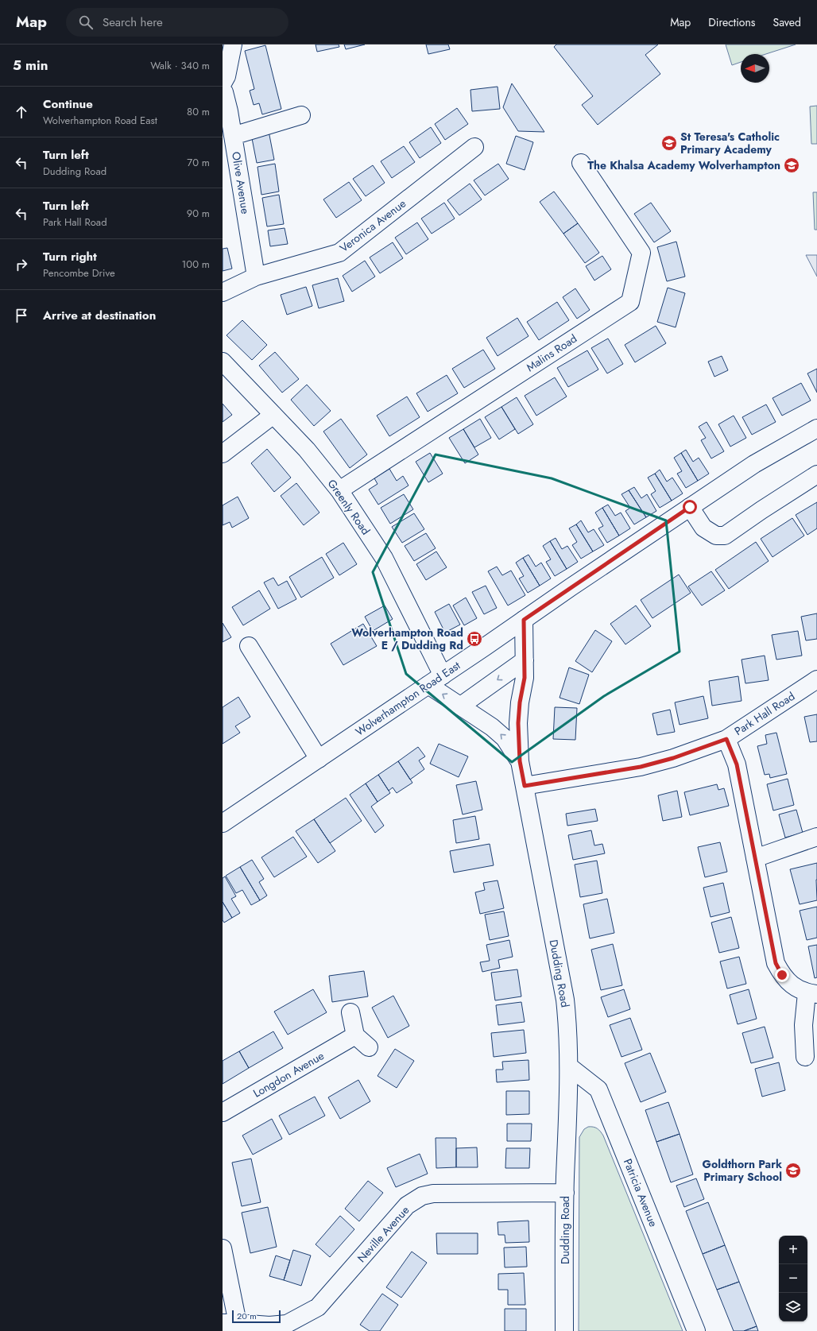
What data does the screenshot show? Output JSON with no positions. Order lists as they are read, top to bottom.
{
  "streets": {
    "street": [
      "Olive Avenue",
      "Veronica Avenue",
      "Malins Road",
      "Greenly Road",
      "Wolverhampton Road East",
      "Park Hall Road",
      "Dudding Road",
      "Longdon Avenue",
      "Patricia Avenue",
      "Neville Avenue"
    ]
  },
  "crossings": [
    ["Olive Avenue", "Veronica Avenue"],
    ["Malins Road", "Greenly Road"],
    ["Greenly Road", "Wolverhampton Road East"],
    ["Wolverhampton Road East", "Dudding Road"],
    ["Park Hall Road", "Dudding Road"],
    ["Dudding Road", "Patricia Avenue"],
    ["Dudding Road", "Neville Avenue"]
  ],
  "places": {
    "school or university": ["St Teresa's Catholic Primary Academy", "The Khalsa Academy Wolverhampton", "Goldthorn Park Primary School"],
    "bus stop": ["Wolverhampton Road E / Dudding Rd"]
  },
  "scale_bar": "20 m",
  "north": "left",
  "page": {
    "header": "Map",
    "search": "Search here",
    "nav": ["Map", "Directions", "Saved"],
    "heading": ["5 min", "Walk · 340 m"],
    "list": [
      ["Continue", "Wolverhampton Road East", "80 m"],
      ["Turn left", "Dudding Road", "70 m"],
      ["Turn left", "Park Hall Road", "90 m"],
      ["Turn right", "Pencombe Drive", "100 m"],
      "Arrive at destination"
    ],
    "map_buttons": ["+", "−"],
    "scale": "20 m"
  }
}
